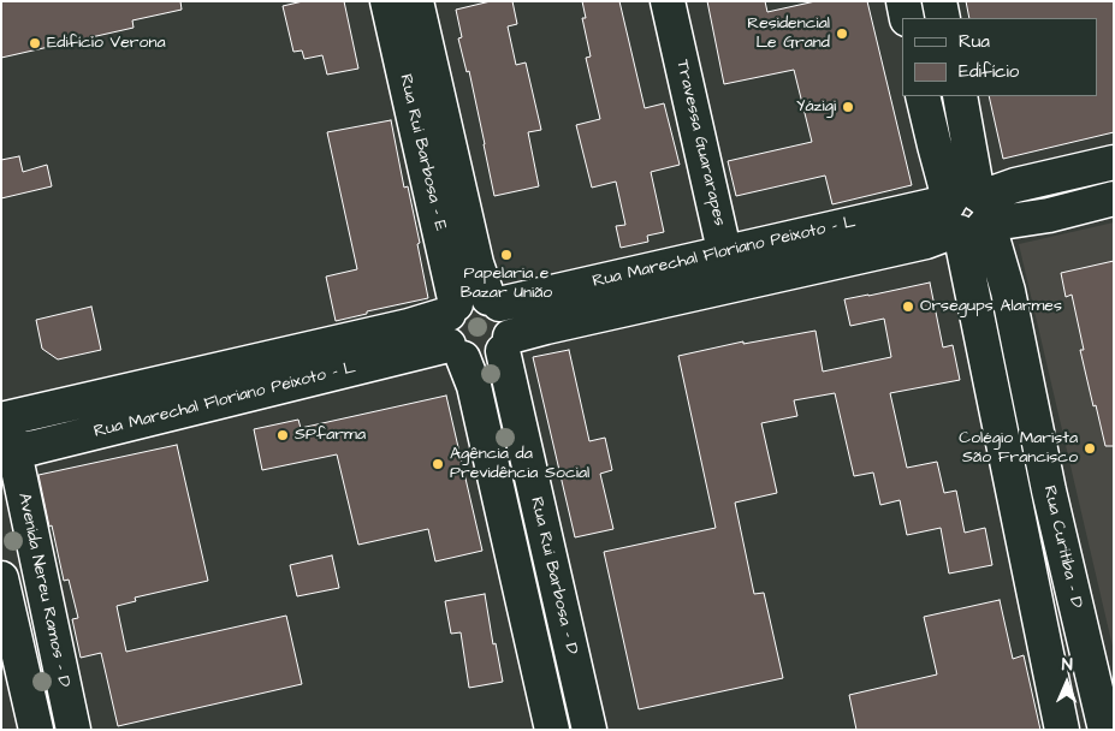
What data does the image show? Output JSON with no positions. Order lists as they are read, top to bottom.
{
  "streets": {
    "street": [
      "Travessa Guararapes",
      "Rua Rui Barbosa - E",
      "Rua Marechal Floriano Peixoto - L",
      "Rua Curitiba - D",
      "Rua Rui Barbosa - D",
      "Avenida Nereu Ramos - D"
    ]
  },
  "crossings": [
    ["Travessa Guararapes", "Rua Marechal Floriano Peixoto - L"],
    ["Rua Rui Barbosa - E", "Rua Marechal Floriano Peixoto - L"],
    ["Rua Rui Barbosa - E", "Rua Rui Barbosa - D"],
    ["Rua Marechal Floriano Peixoto - L", "Rua Curitiba - D"],
    ["Rua Marechal Floriano Peixoto - L", "Rua Rui Barbosa - D"],
    ["Rua Marechal Floriano Peixoto - L", "Avenida Nereu Ramos - D"]
  ],
  "places": [
    "Residencial Le Grand",
    "Edifício Verona",
    "Yázigi",
    "Papelaria e Bazar União",
    "Orsegups Alarmes",
    "SPfarma",
    "Colégio Marista São Francisco",
    "Agência da Previdência Social"
  ],
  "legend": ["Rua", "Edifício"],
  "north": "top"
}
